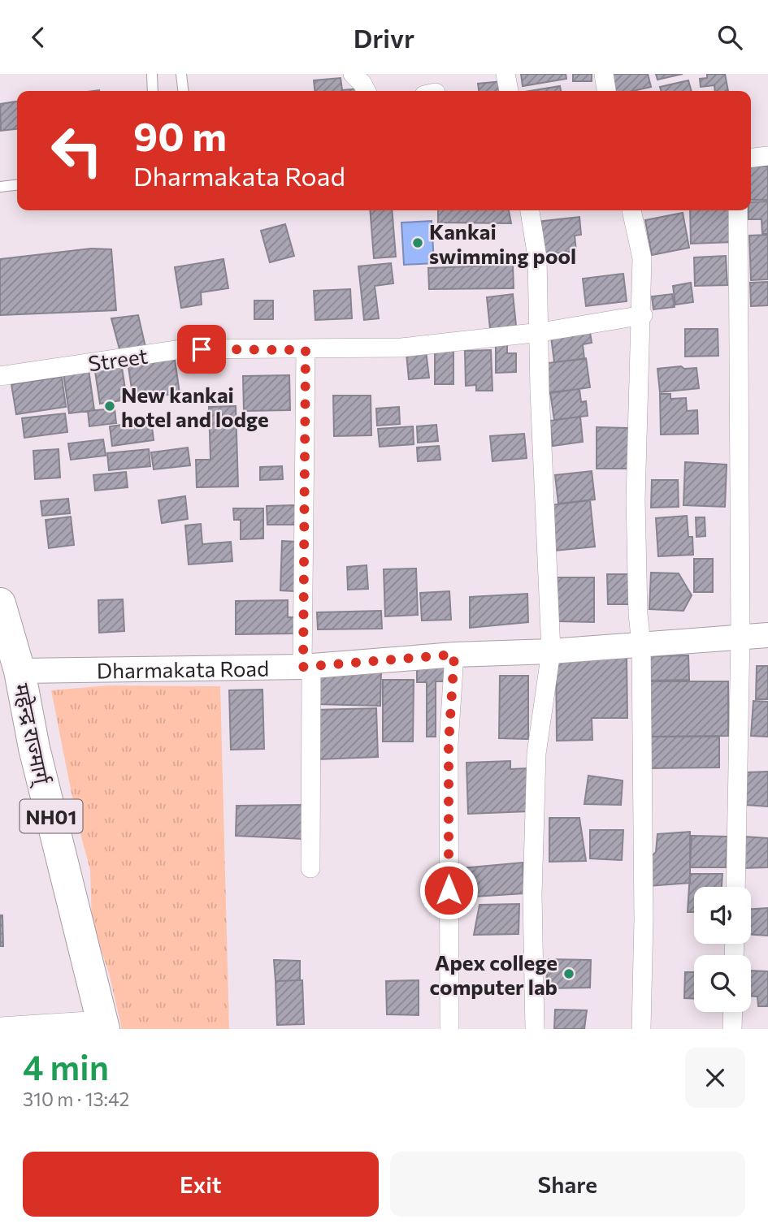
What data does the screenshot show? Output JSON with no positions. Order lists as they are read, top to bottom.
{
  "streets": {
    "highway": ["महेन्द्र राज्मार्ग्", "NH01"],
    "street": ["Street", "Dharmakata Road"]
  },
  "crossings": [
    ["Dharmakata Road", "महेन्द्र राज्मार्ग्"]
  ],
  "places": ["Kankai swimming pool", "New kankai hotel and lodge", "Apex college computer lab"],
  "page": {
    "header": "Drivr",
    "turn": ["90 m", "Dharmakata Road"],
    "heading": ["4 min", "310 m · 13:42"],
    "buttons": ["Exit", "Share"]
  }
}
